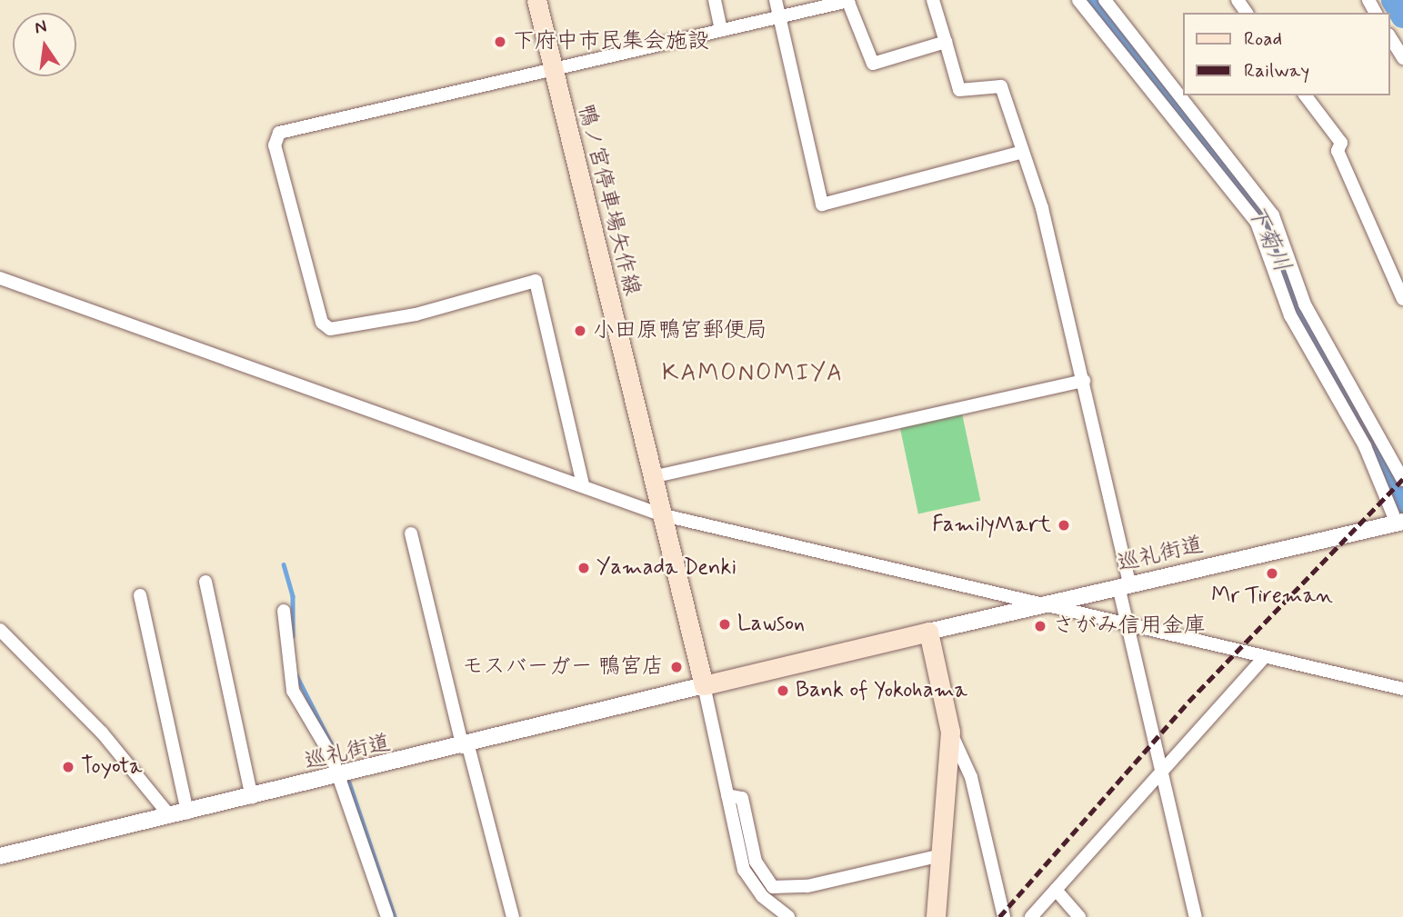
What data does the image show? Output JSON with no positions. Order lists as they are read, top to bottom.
{
  "streets": {
    "main road": ["鴨ノ宮停車場矢作線"],
    "street": ["巡礼街道"]
  },
  "crossings": [
    ["鴨ノ宮停車場矢作線", "巡礼街道"]
  ],
  "districts": ["KAMONOMIYA"],
  "water": ["下菊川"],
  "places": [
    "下府中市民集会施設",
    "小田原鴨宮郵便局",
    "FamilyMart",
    "Yamada Denki",
    "Mr Tireman",
    "Lawson",
    "さがみ信用金庫",
    "モスバーガー 鴨宮店",
    "Bank of Yokohama",
    "Toyota"
  ],
  "legend": ["Road", "Railway"],
  "north": "top"
}
